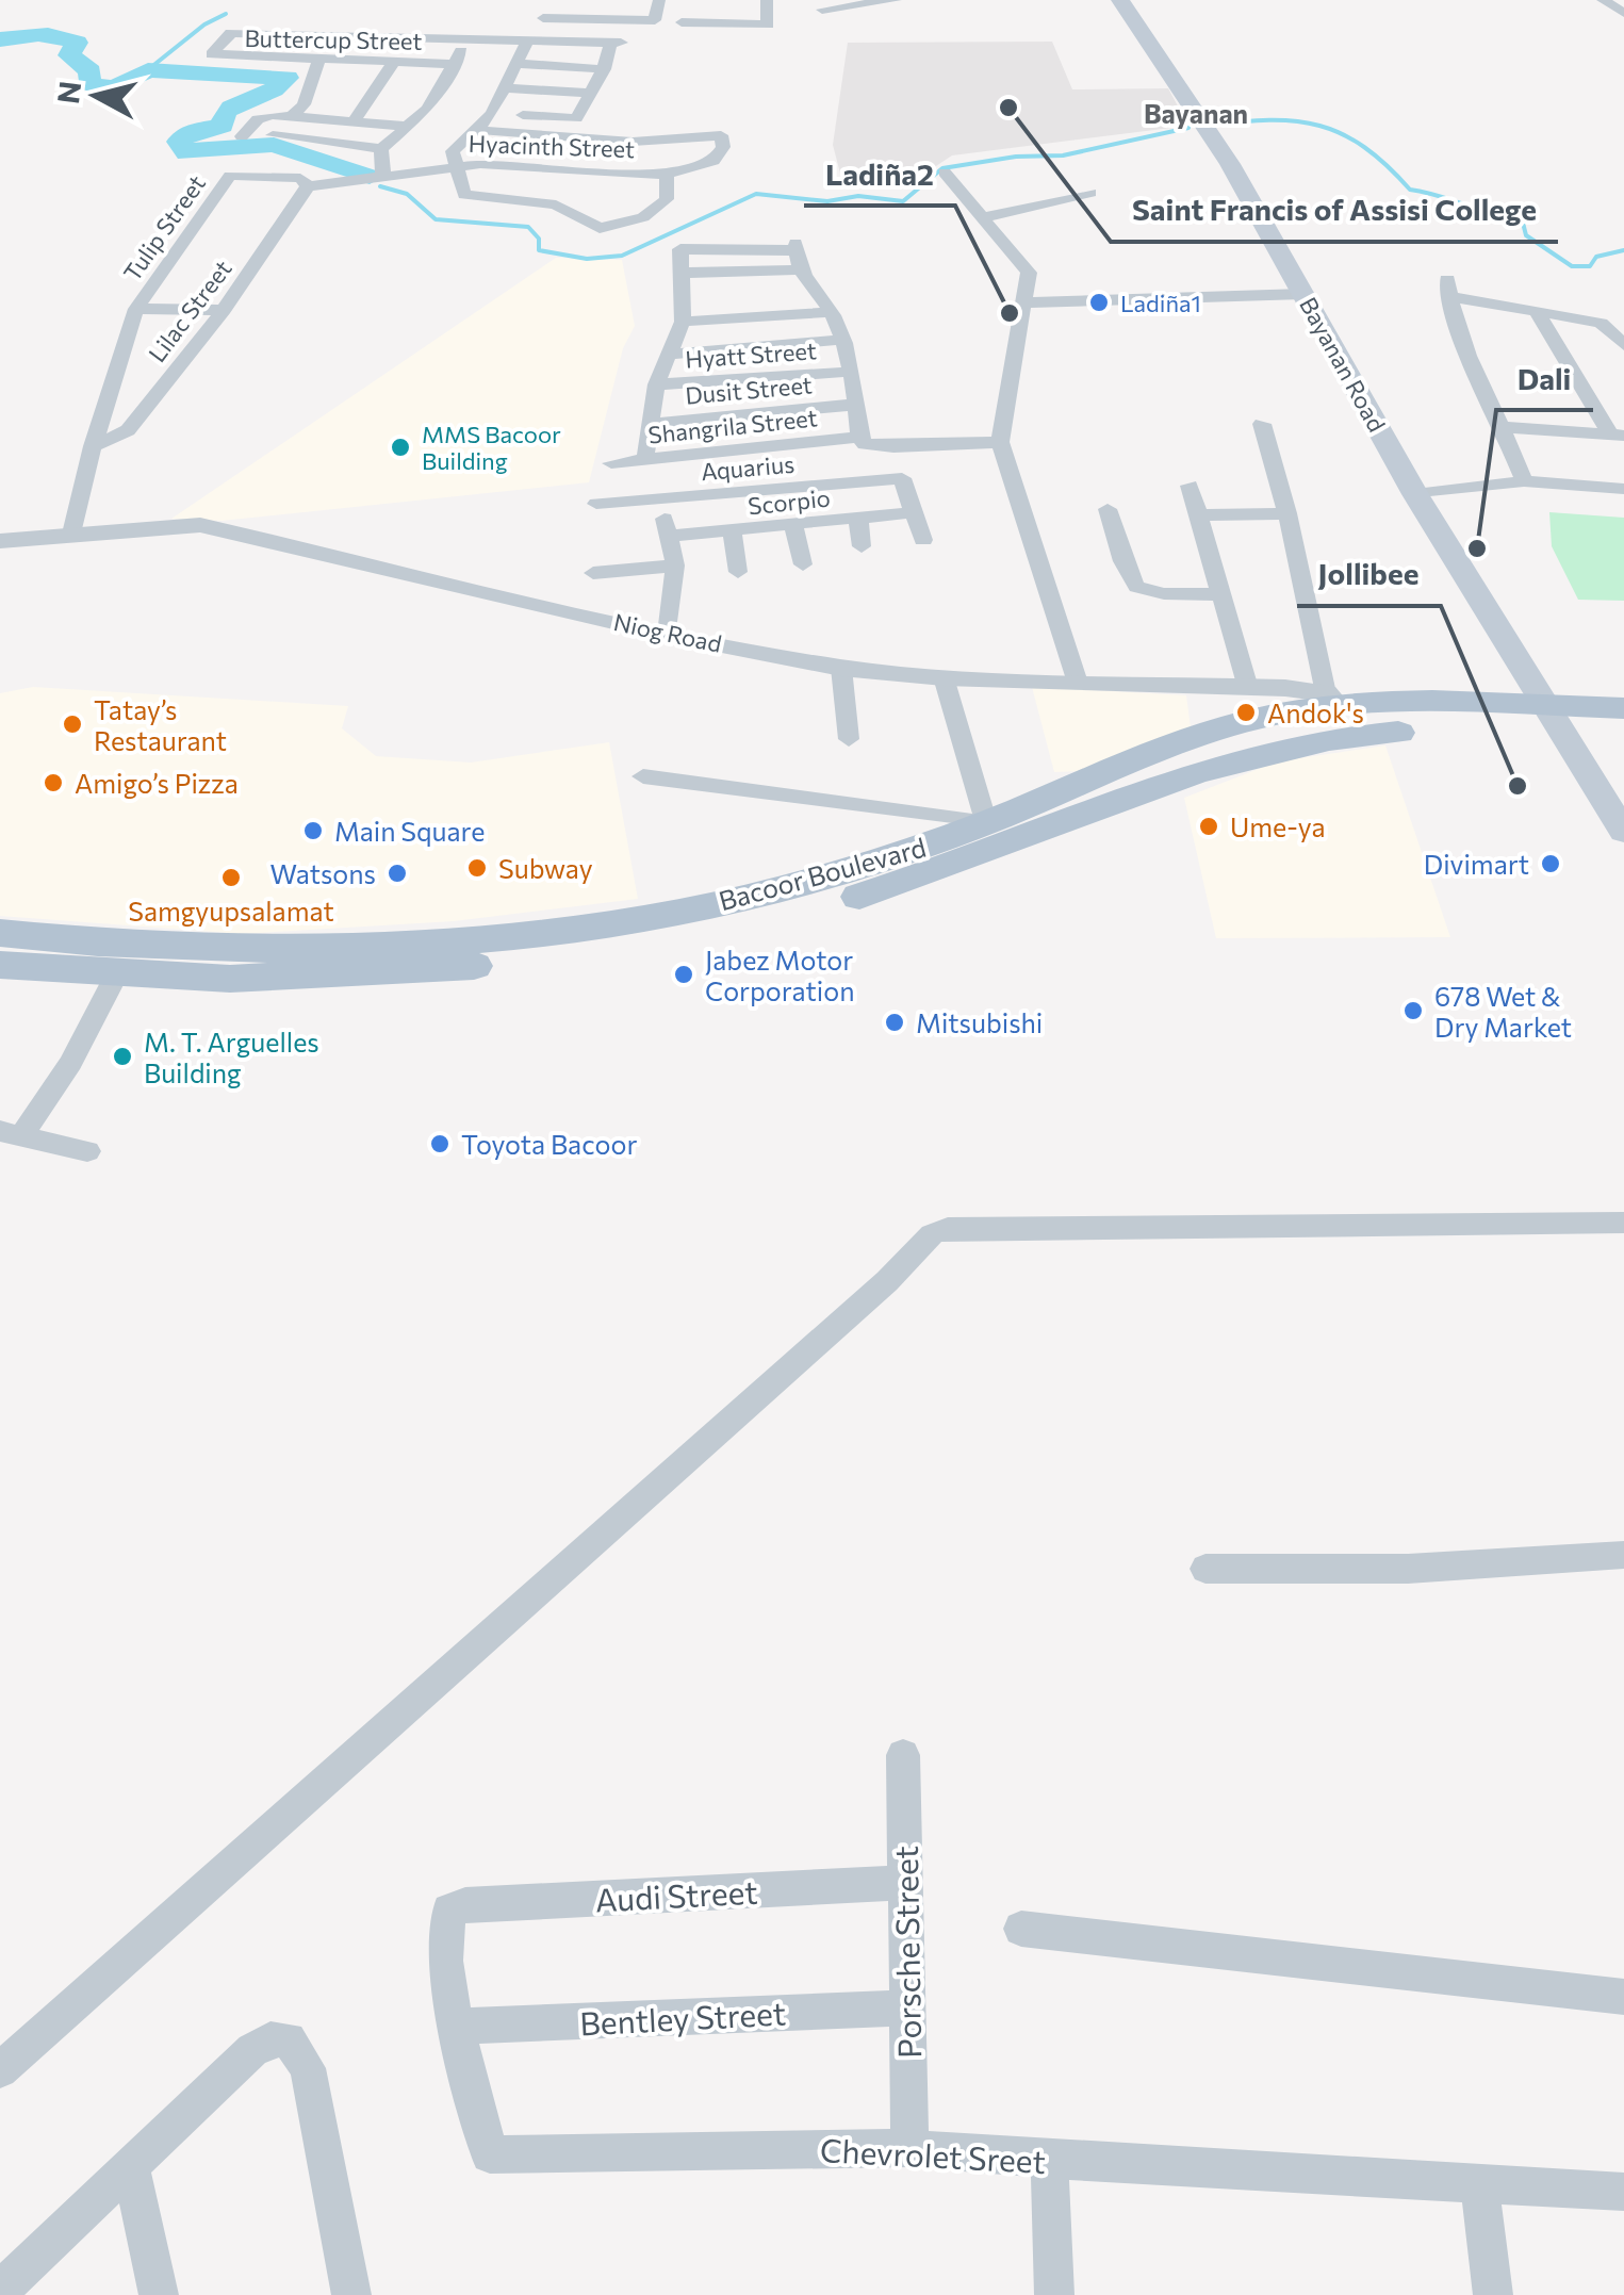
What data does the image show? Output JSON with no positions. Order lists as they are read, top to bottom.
{
  "streets": {
    "main road": ["Bayanan Road", "Bacoor Boulevard"],
    "street": [
      "Buttercup Street",
      "Hyacinth Street",
      "Tulip Street",
      "Lilac Street",
      "Hyatt Street",
      "Dusit Street",
      "Shangrila Street",
      "Aquarius",
      "Scorpio",
      "Niog Road",
      "Audi Street",
      "Porsche Street",
      "Bentley Street",
      "Chevrolet Sreet"
    ]
  },
  "crossings": [
    ["Hyacinth Street", "Tulip Street"],
    ["Hyacinth Street", "Lilac Street"],
    ["Tulip Street", "Lilac Street"],
    ["Tulip Street", "Niog Road"],
    ["Bayanan Road", "Bacoor Boulevard"],
    ["Aquarius", "Scorpio"],
    ["Niog Road", "Bacoor Boulevard"],
    ["Audi Street", "Porsche Street"],
    ["Audi Street", "Chevrolet Sreet"],
    ["Porsche Street", "Bentley Street"],
    ["Porsche Street", "Chevrolet Sreet"],
    ["Bentley Street", "Chevrolet Sreet"]
  ],
  "districts": ["Bayanan"],
  "places": [
    "Saint Francis of Assisi College",
    "Ladiña1",
    "Ladiña2",
    "MMS Bacoor Building",
    "Dali",
    "Andok's",
    "Tatay’s Restaurant",
    "Amigo’s Pizza",
    "Jollibee",
    "Ume-ya",
    "Main Square",
    "Divimart",
    "Subway",
    "Watsons",
    "Samgyupsalamat",
    "Jabez Motor Corporation",
    "678 Wet & Dry Market",
    "Mitsubishi",
    "M. T. Arguelles Building",
    "Toyota Bacoor"
  ],
  "north": "left"
}
